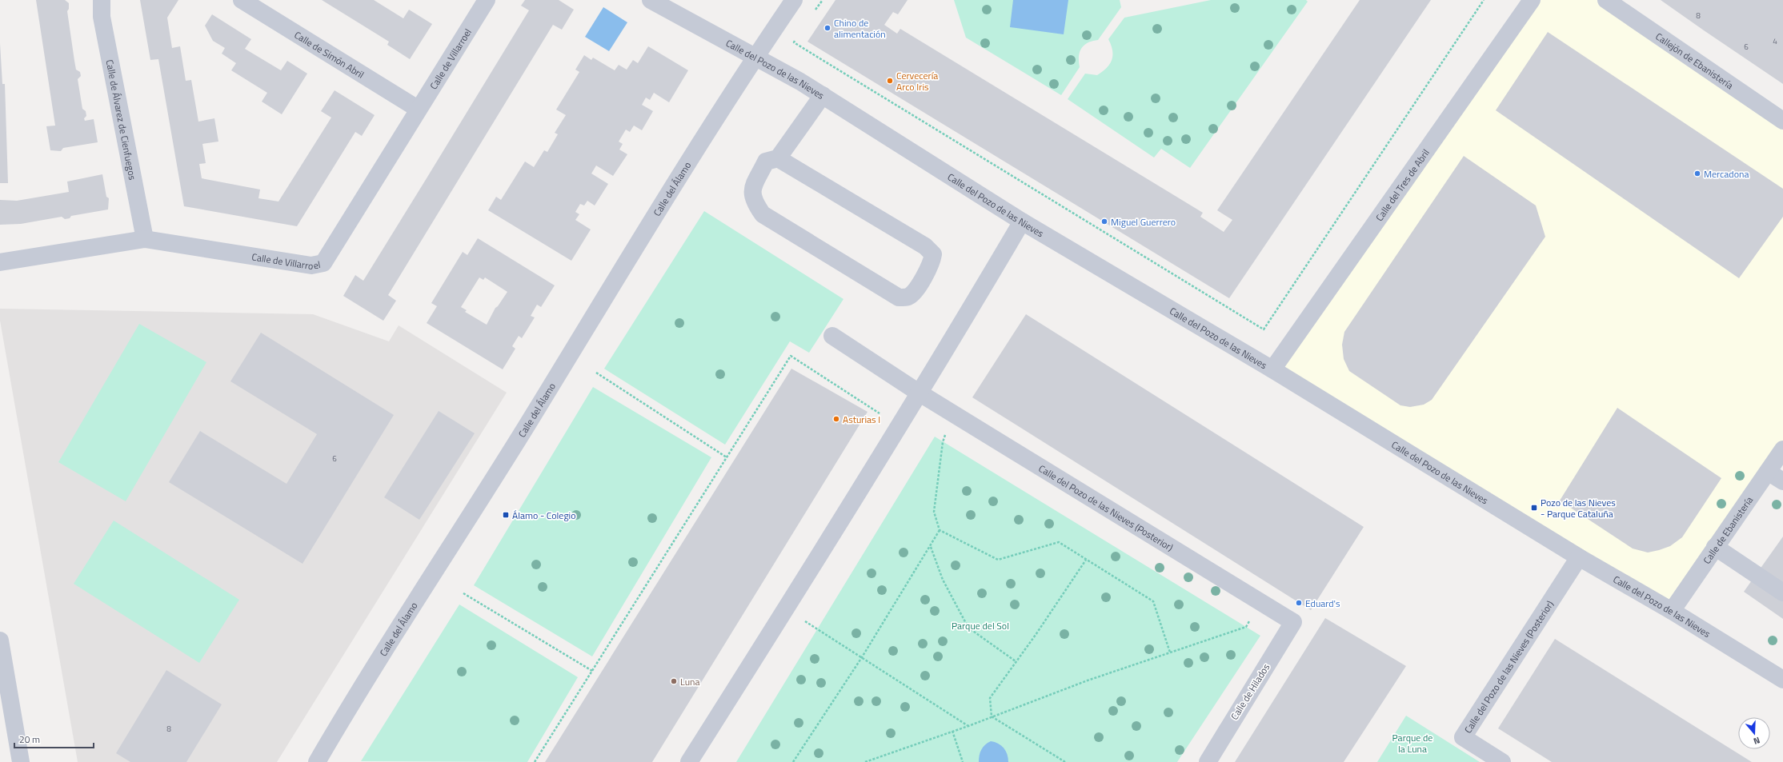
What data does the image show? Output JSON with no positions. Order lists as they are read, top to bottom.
{
  "streets": {
    "street": [
      "Calle de Simón Abril",
      "Calle de Villarroel",
      "Callejón de Ebanistería",
      "Calle del Pozo de las Nieves",
      "Calle de Álvarez de Cienfuegos",
      "Calle del Tres de Abril",
      "Calle del Álamo",
      "Calle del Pozo de las Nieves (Posterior)",
      "Calle de Ebanistería",
      "Calle de Hilados"
    ]
  },
  "crossings": [
    ["Calle de Simón Abril", "Calle de Villarroel"],
    ["Calle de Villarroel", "Calle de Álvarez de Cienfuegos"],
    ["Calle del Pozo de las Nieves", "Calle del Tres de Abril"],
    ["Calle del Pozo de las Nieves", "Calle del Álamo"],
    ["Calle del Pozo de las Nieves", "Calle del Pozo de las Nieves (Posterior)"],
    ["Calle del Pozo de las Nieves", "Calle de Ebanistería"],
    ["Calle del Pozo de las Nieves (Posterior)", "Calle de Hilados"]
  ],
  "parks": ["Parque del Sol", "Parque de la Luna"],
  "places": {
    "other": [
      "Chino de alimentación",
      "Cervecería Arco Iris",
      "Mercadona",
      "Miguel Guerrero",
      "Asturias I",
      "Eduard's",
      "Luna"
    ],
    "transit": ["Pozo de las Nieves - Parque Cataluña", "Álamo - Colegio"]
  },
  "house_numbers": [
    "8",
    "4",
    "6",
    "6",
    "8"
  ],
  "scale_bar": "20 m",
  "north": "bottom"
}
